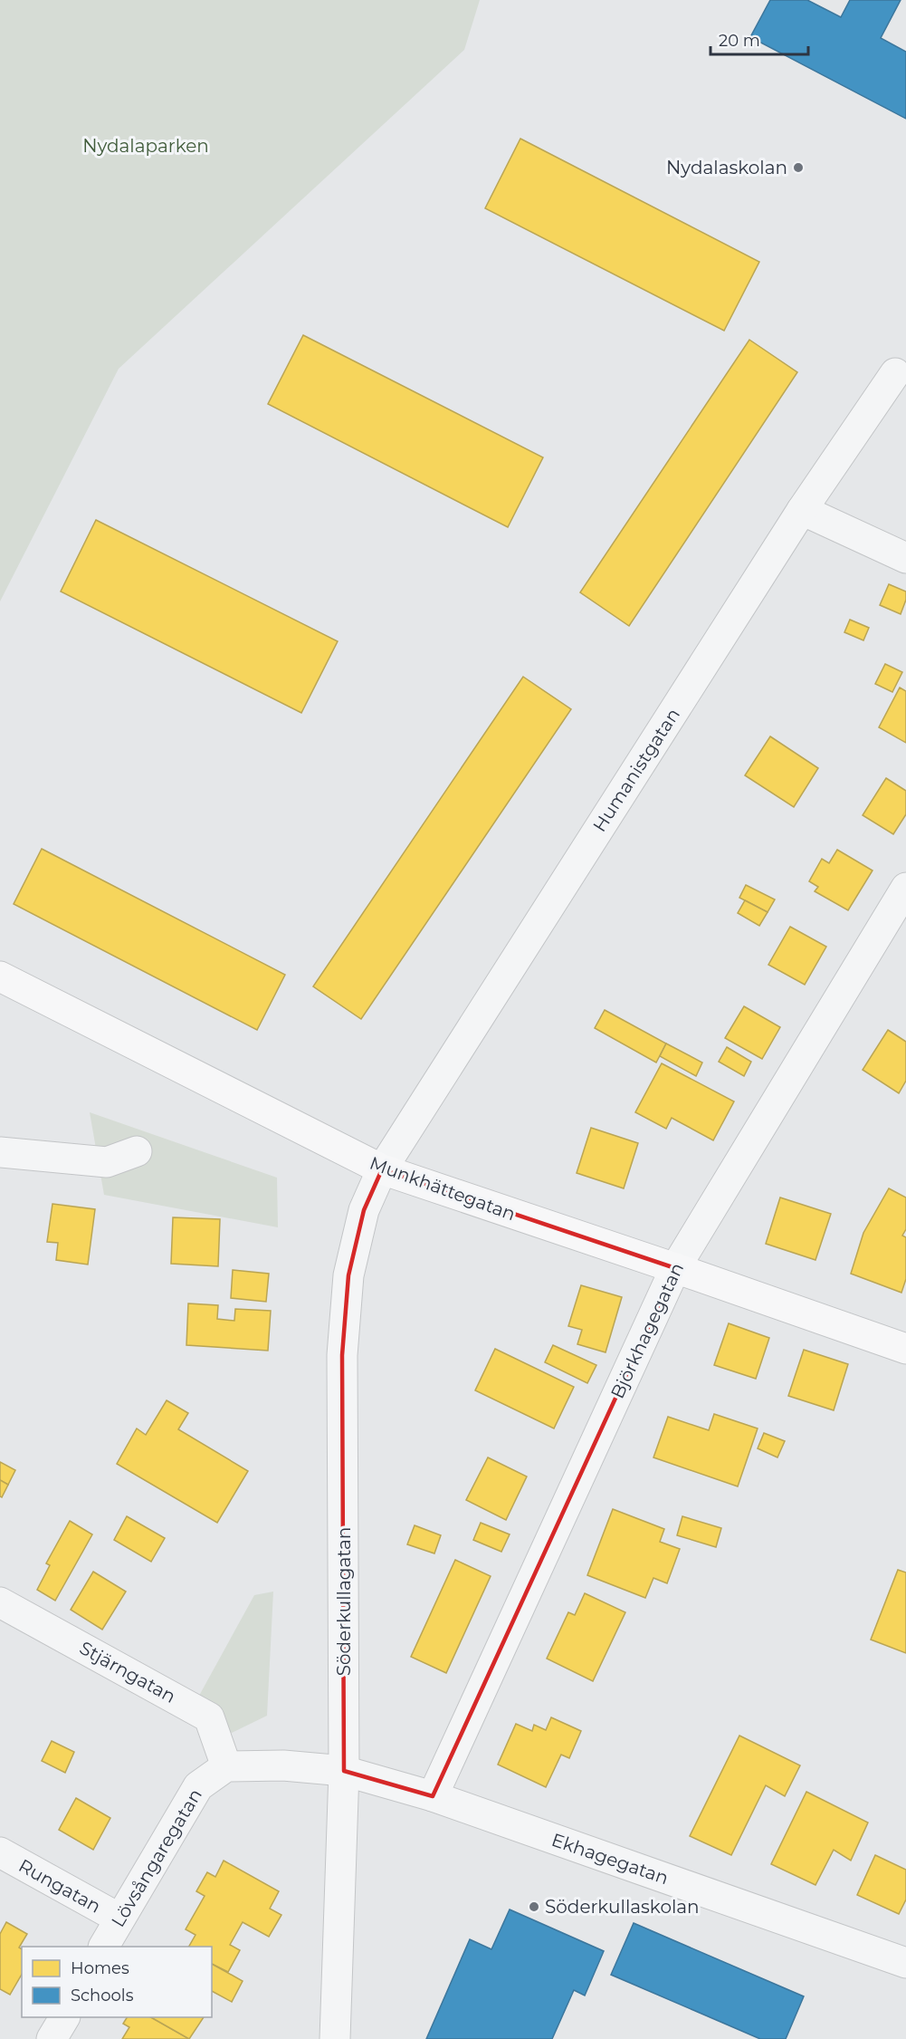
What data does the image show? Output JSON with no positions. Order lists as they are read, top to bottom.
{
  "streets": {
    "main road": ["Munkhättegatan"],
    "street": [
      "Humanistgatan",
      "Björkhagegatan",
      "Söderkullagatan",
      "Stjärngatan",
      "Lövsångaregatan",
      "Ekhagegatan",
      "Rungatan"
    ]
  },
  "crossings": [
    ["Humanistgatan", "Munkhättegatan"],
    ["Humanistgatan", "Söderkullagatan"],
    ["Munkhättegatan", "Björkhagegatan"],
    ["Munkhättegatan", "Söderkullagatan"],
    ["Björkhagegatan", "Ekhagegatan"],
    ["Söderkullagatan", "Ekhagegatan"],
    ["Stjärngatan", "Lövsångaregatan"],
    ["Lövsångaregatan", "Rungatan"]
  ],
  "parks": ["Nydalaparken"],
  "places": ["Nydalaskolan", "Söderkullaskolan"],
  "legend": ["Homes", "Schools"],
  "scale_bar": "20 m"
}
